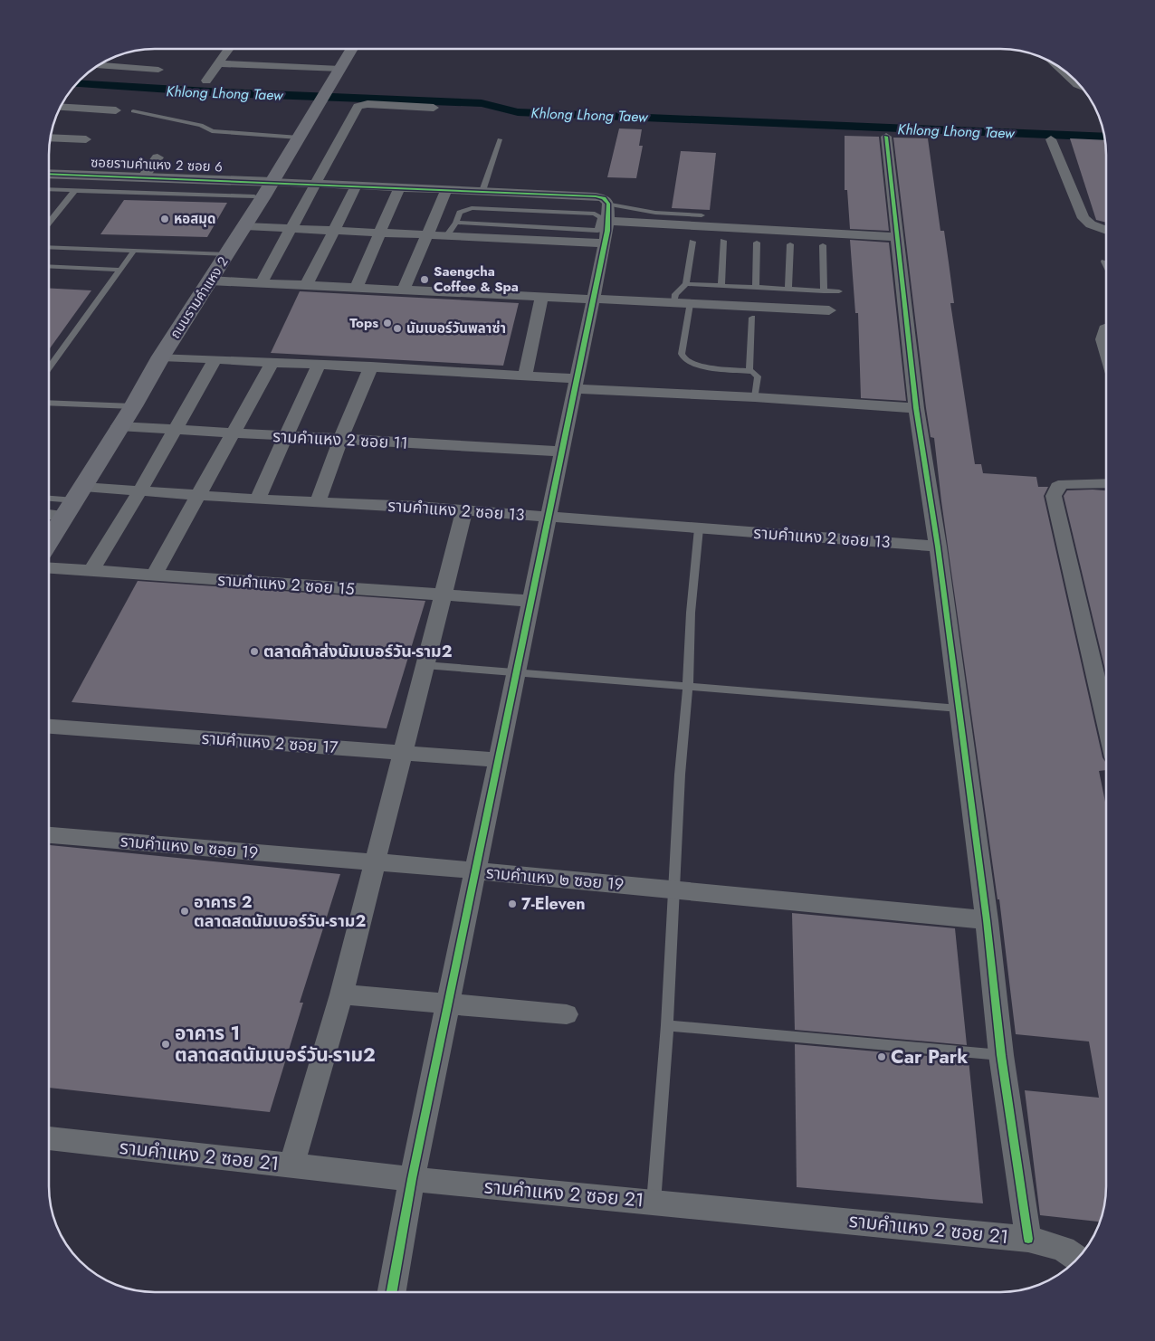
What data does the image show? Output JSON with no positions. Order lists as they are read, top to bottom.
{
  "streets": {
    "main road": ["ถนนรามคำแหง 2"],
    "street": [
      "ซอยรามคำแหง 2 ซอย 6",
      "รามคำแหง 2 ซอย 11",
      "รามคำแหง 2 ซอย 13",
      "รามคำแหง 2 ซอย 15",
      "รามคำแหง 2 ซอย 17",
      "รามคำแหง ๒ ซอย 19",
      "รามคำแหง 2 ซอย 21"
    ]
  },
  "crossings": [
    ["ซอยรามคำแหง 2 ซอย 6", "ถนนรามคำแหง 2"],
    ["ถนนรามคำแหง 2", "รามคำแหง 2 ซอย 11"],
    ["ถนนรามคำแหง 2", "รามคำแหง 2 ซอย 13"]
  ],
  "water": ["Khlong Lhong Taew"],
  "places": [
    "หอสมุด",
    "Saengcha Coffee & Spa",
    "Tops",
    "นัมเบอร์วันพลาซ่า",
    "ตลาดค้าส่งนัมเบอร์วัน-ราม2",
    "7-Eleven",
    "อาคาร 2 ตลาดสดนัมเบอร์วัน-ราม2",
    "อาคาร 1 ตลาดสดนัมเบอร์วัน-ราม2",
    "Car Park"
  ]
}
